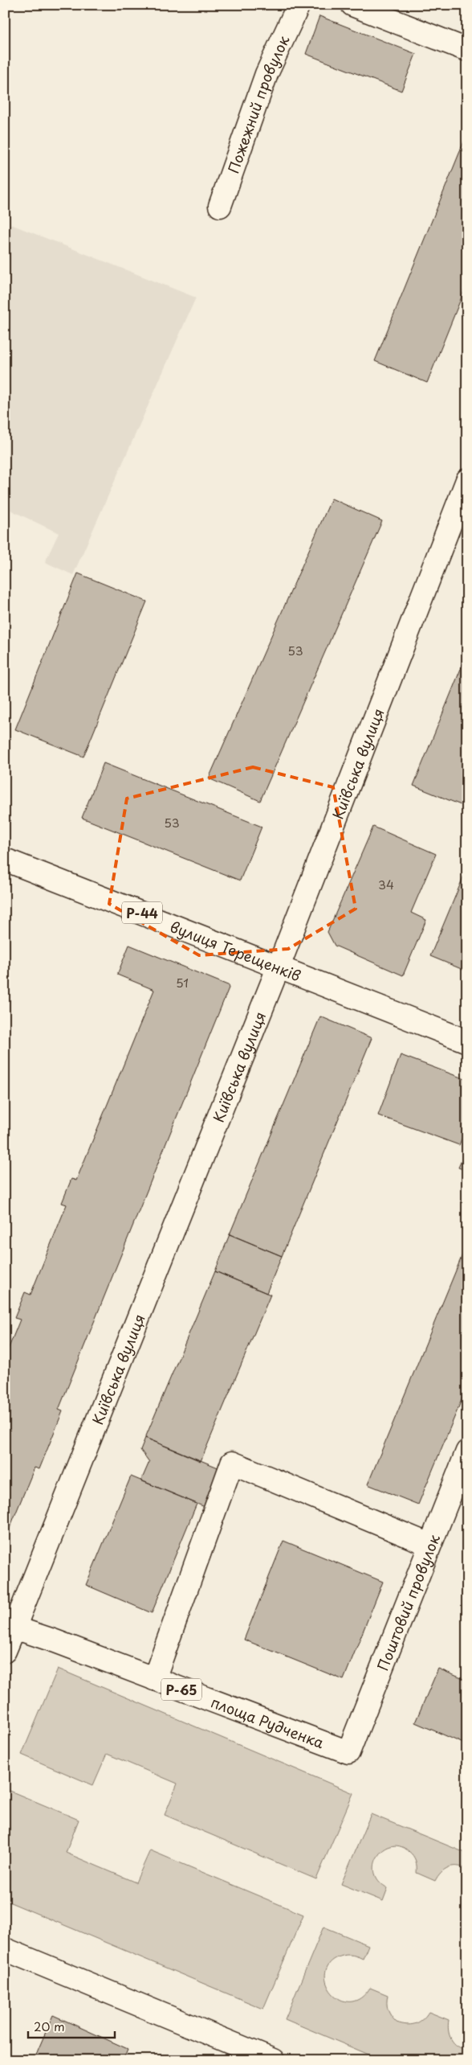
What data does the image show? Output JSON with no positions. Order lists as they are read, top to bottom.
{
  "streets": {
    "street": [
      "Пожежний провулок",
      "Київська вулиця",
      "Р-44",
      "вулиця Терещенків",
      "Поштовий провулок",
      "Р-65",
      "площа Рудченка"
    ]
  },
  "crossings": [
    ["Київська вулиця", "вулиця Терещенків"],
    ["Київська вулиця", "площа Рудченка"],
    ["Поштовий провулок", "площа Рудченка"]
  ],
  "house_numbers": [
    "53",
    "53",
    "34",
    "51"
  ],
  "scale_bar": "20 m"
}
